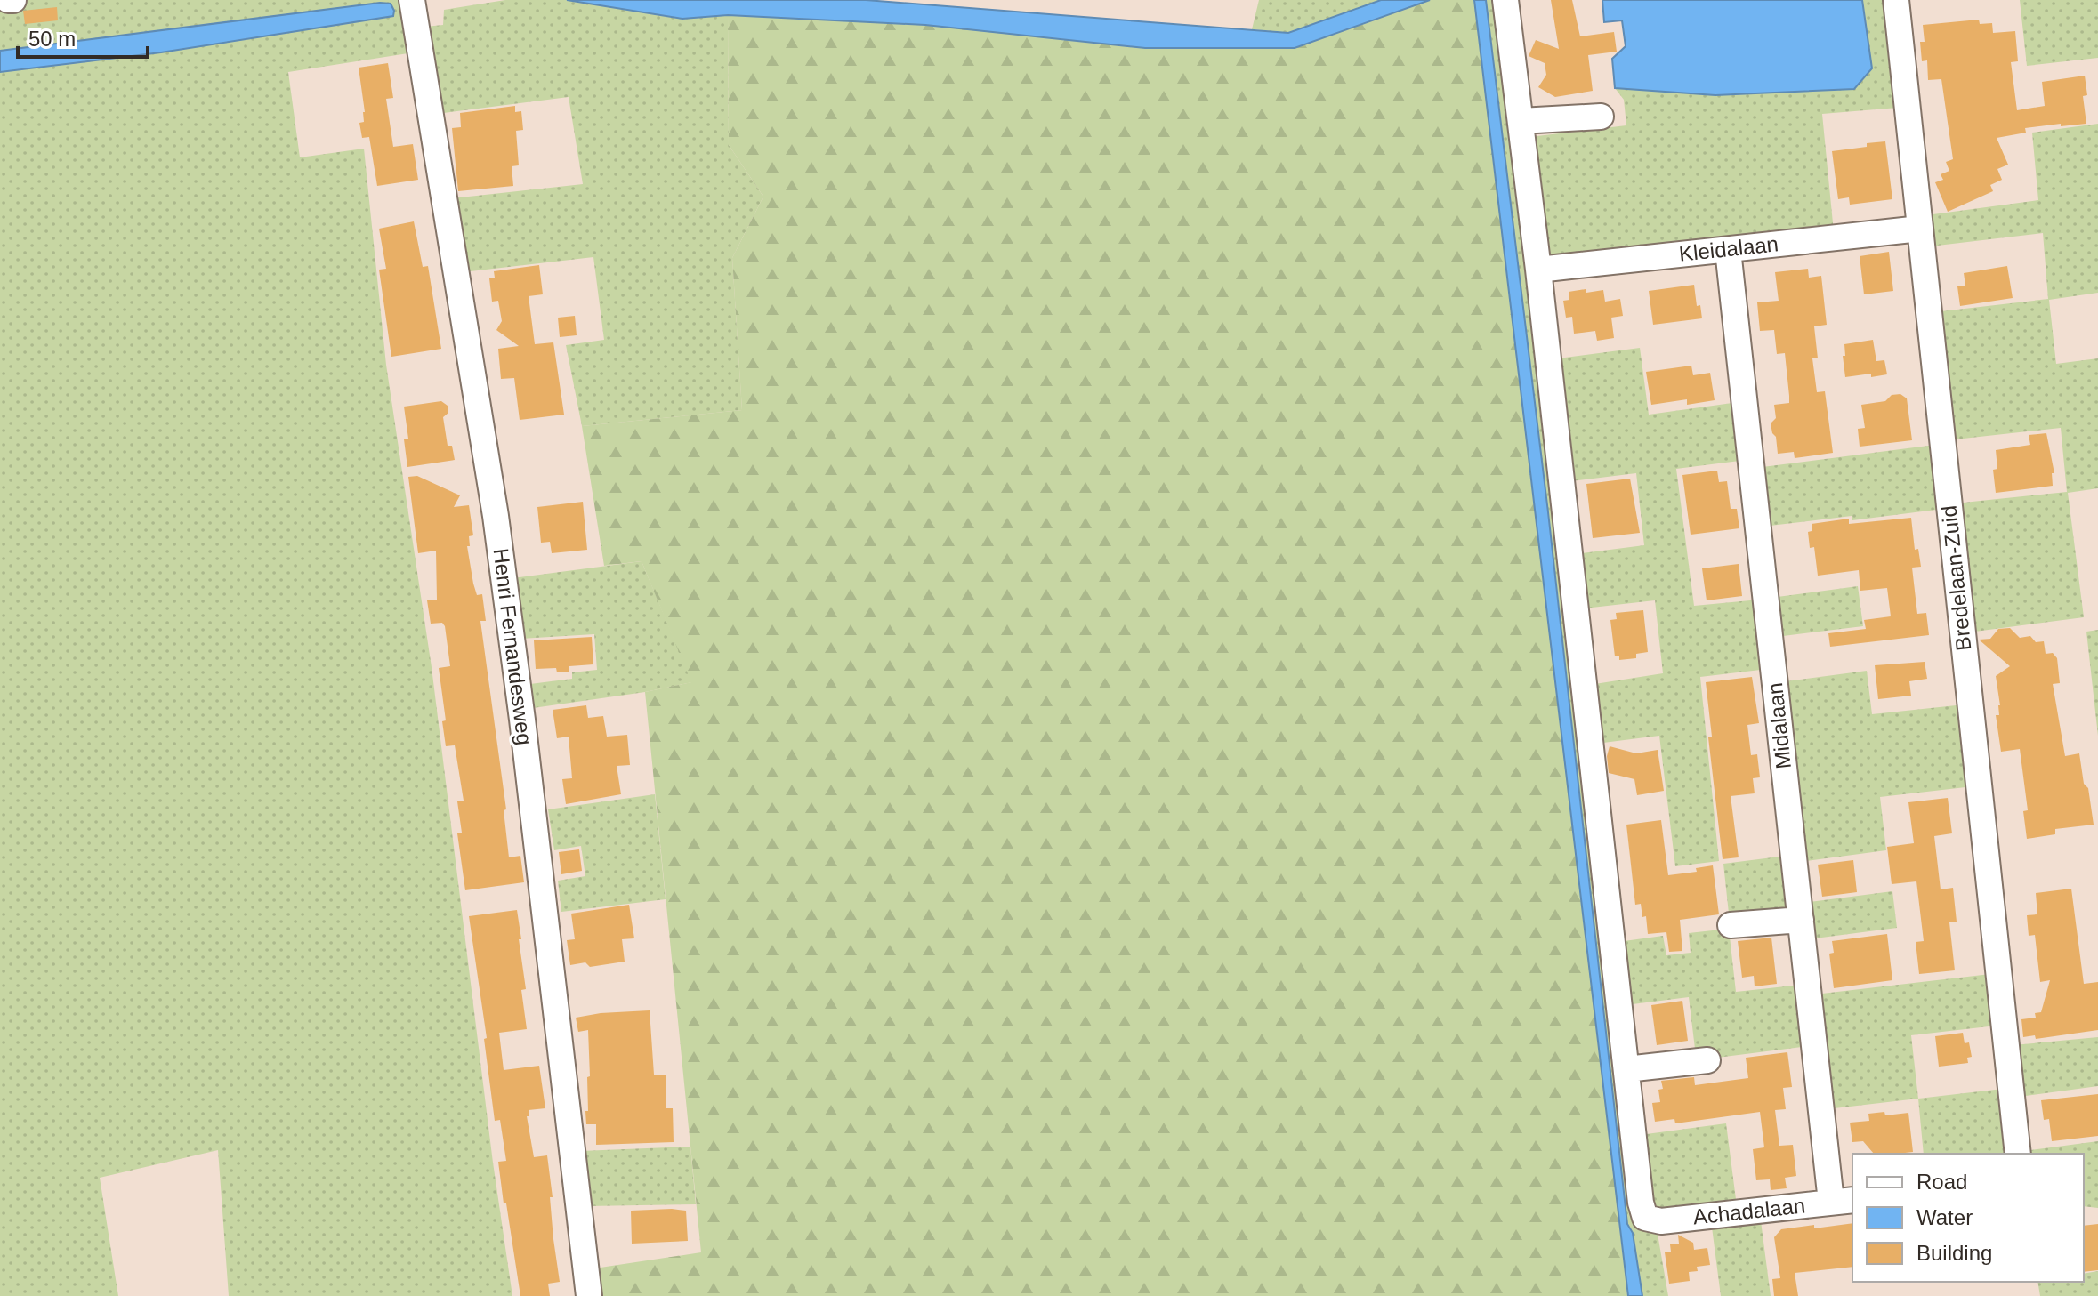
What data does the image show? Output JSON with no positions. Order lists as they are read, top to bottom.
{
  "streets": {
    "street": [
      "Kleidalaan",
      "Bredelaan-Zuid",
      "Henri Fernandesweg",
      "Midalaan",
      "Achadalaan"
    ]
  },
  "crossings": [
    ["Kleidalaan", "Bredelaan-Zuid"],
    ["Kleidalaan", "Midalaan"],
    ["Midalaan", "Achadalaan"]
  ],
  "legend": ["Road", "Water", "Building"],
  "scale_bar": "50 m"
}
